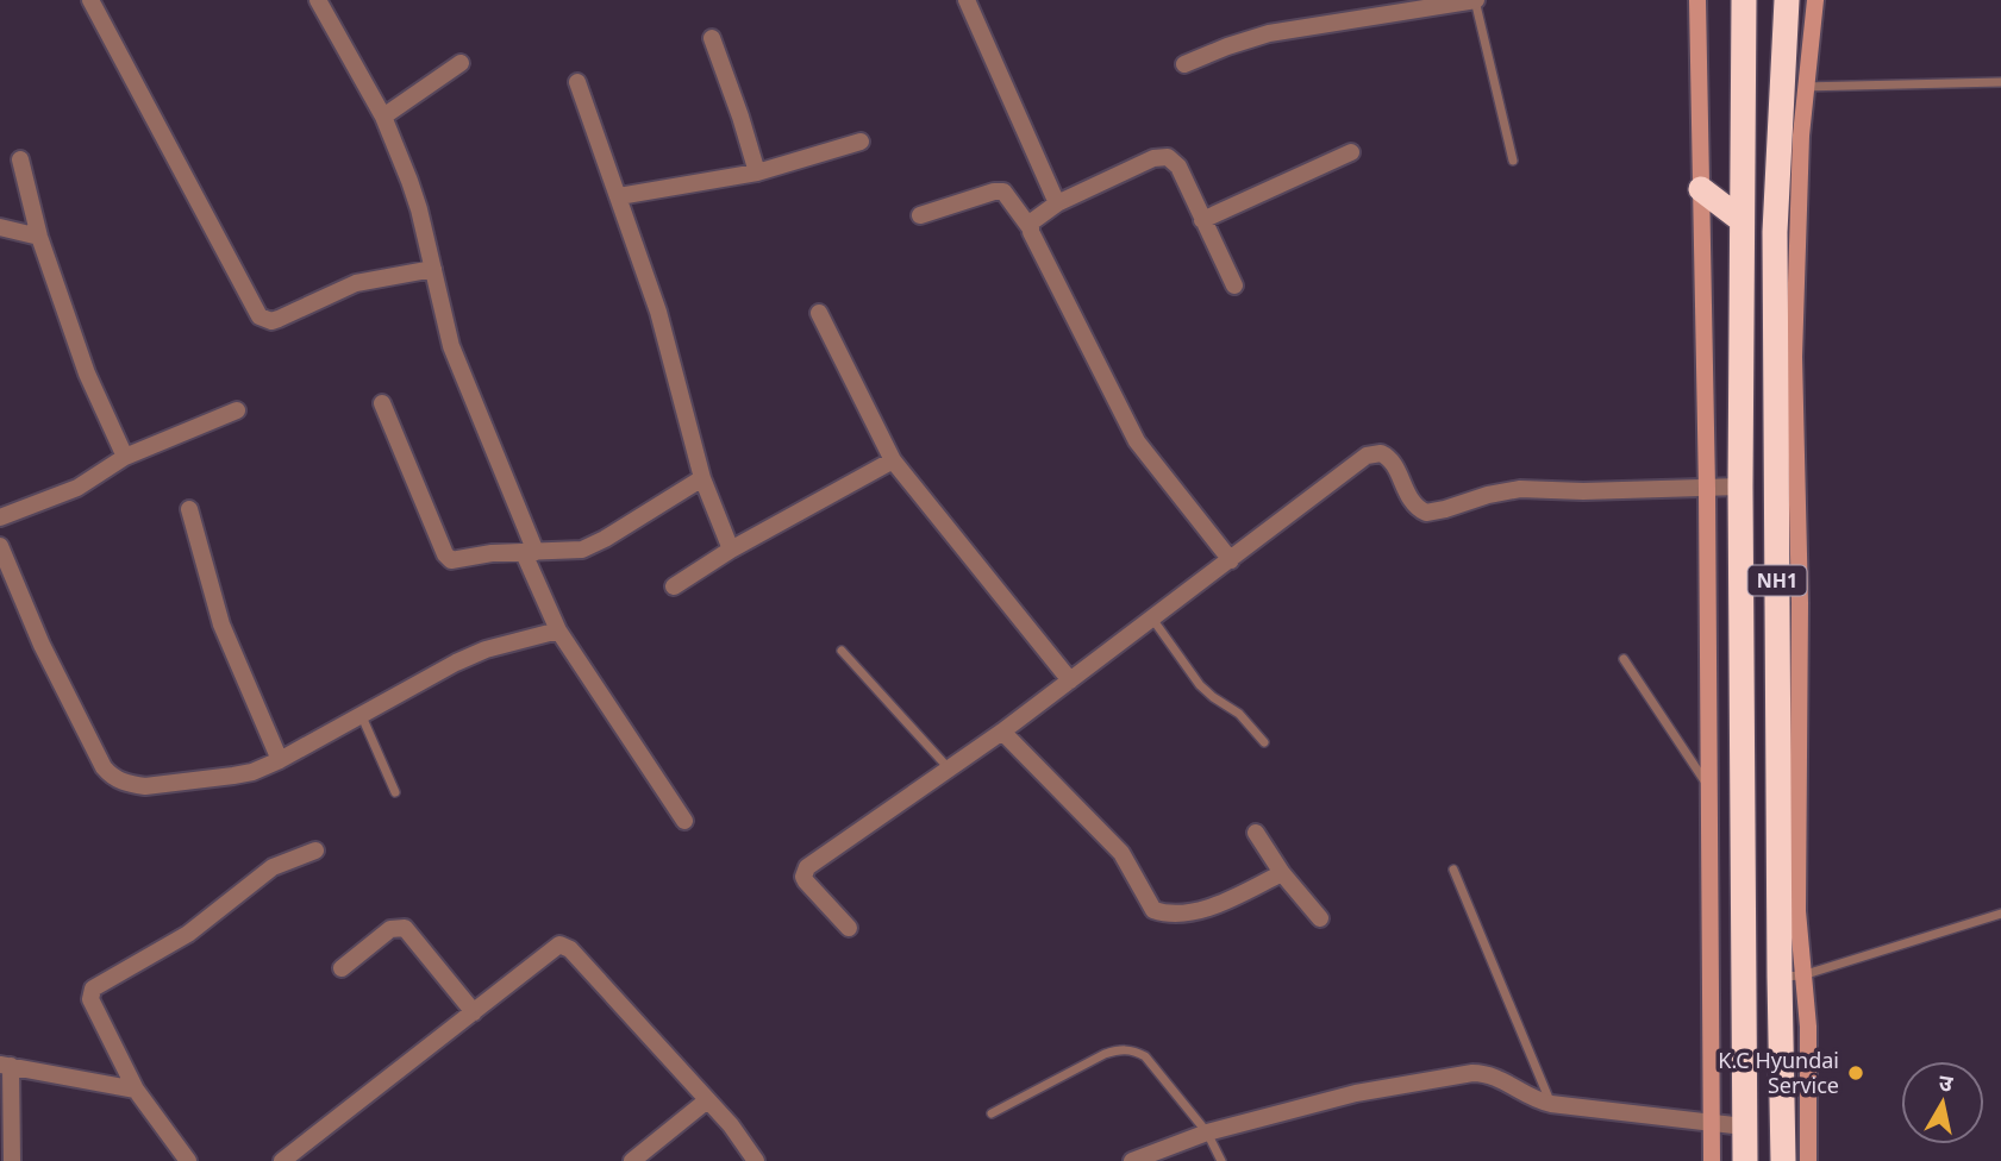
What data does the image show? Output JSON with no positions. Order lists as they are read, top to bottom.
{
  "streets": {
    "highway": ["NH1"]
  },
  "places": ["K.C Hyundai Service"],
  "north": "top"
}
